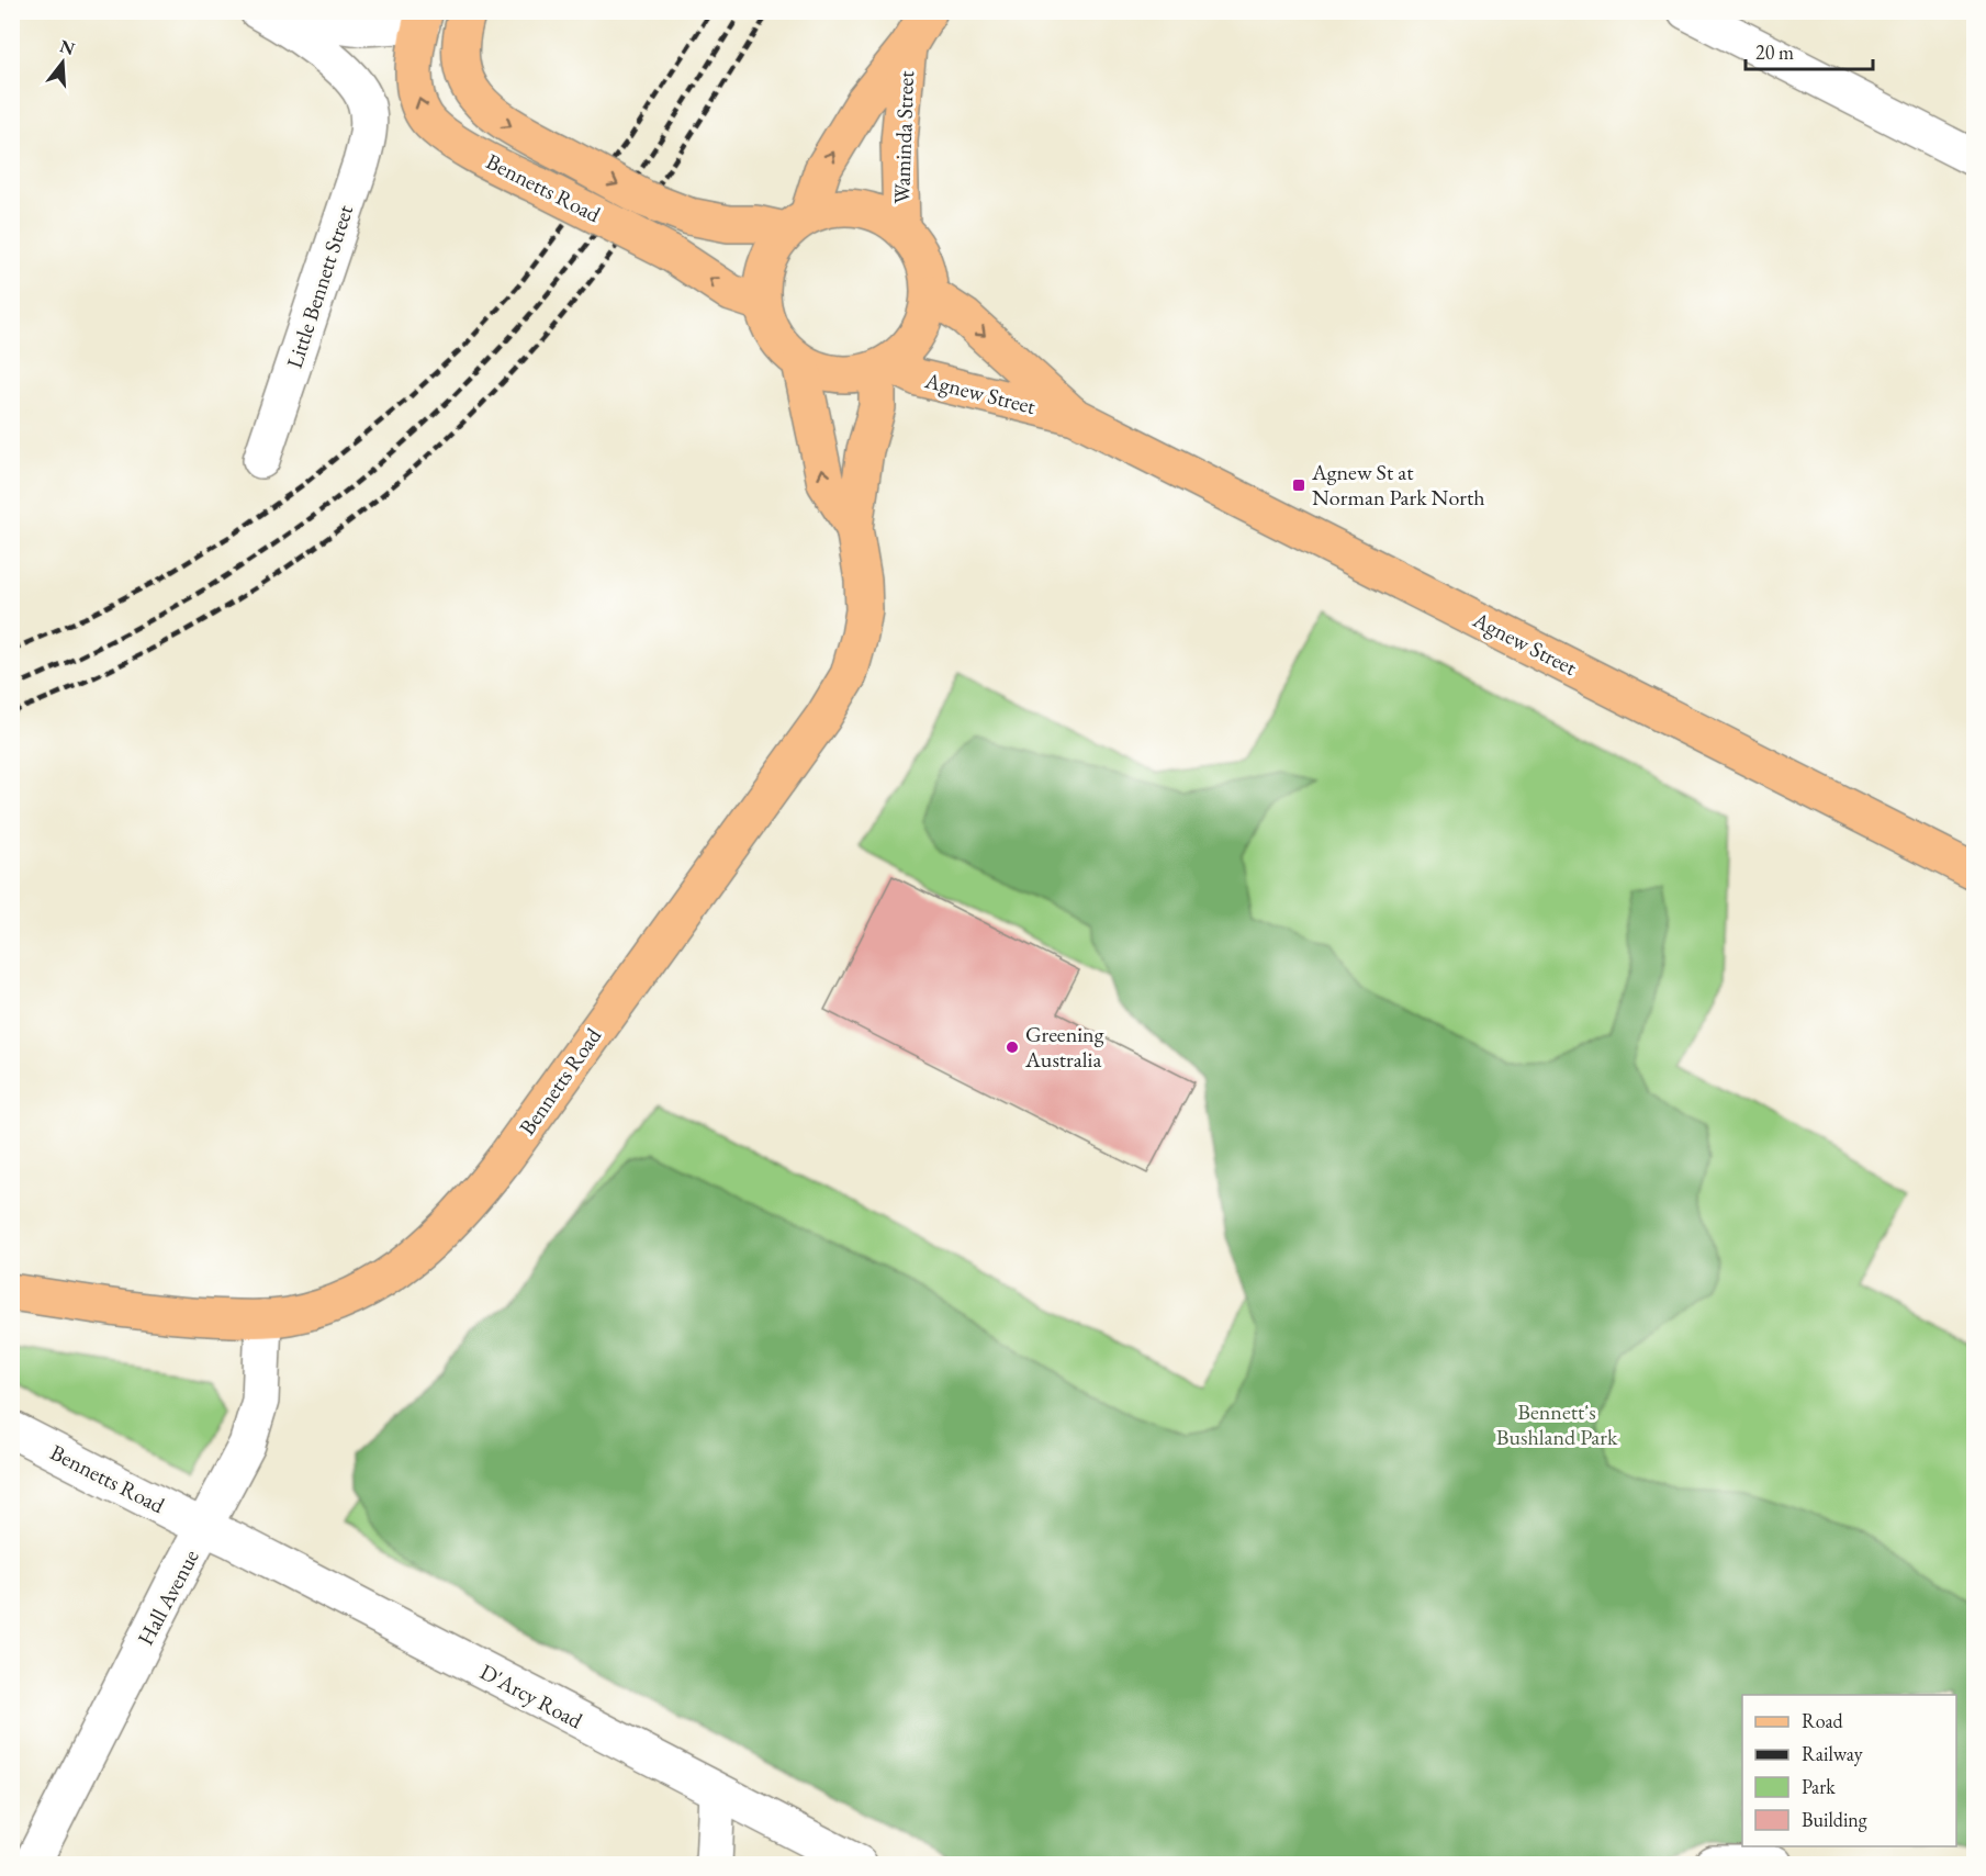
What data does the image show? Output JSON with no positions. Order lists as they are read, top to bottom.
{
  "streets": {
    "main road": ["Waminda Street", "Bennetts Road", "Agnew Street"],
    "street": ["Little Bennett Street", "Hall Avenue", "D'Arcy Road"]
  },
  "crossings": [
    ["Waminda Street", "Bennetts Road"],
    ["Waminda Street", "Agnew Street"],
    ["Bennetts Road", "Agnew Street"],
    ["Bennetts Road", "Hall Avenue"],
    ["Bennetts Road", "D'Arcy Road"],
    ["Hall Avenue", "D'Arcy Road"]
  ],
  "one_way": ["Waminda Street"],
  "parks": ["Bennett's Bushland Park"],
  "places": {
    "transit": ["Agnew St at Norman Park North"],
    "other": ["Greening Australia"]
  },
  "legend": [
    "Road",
    "Railway",
    "Park",
    "Building"
  ],
  "scale_bar": "20 m",
  "north": "top"
}
